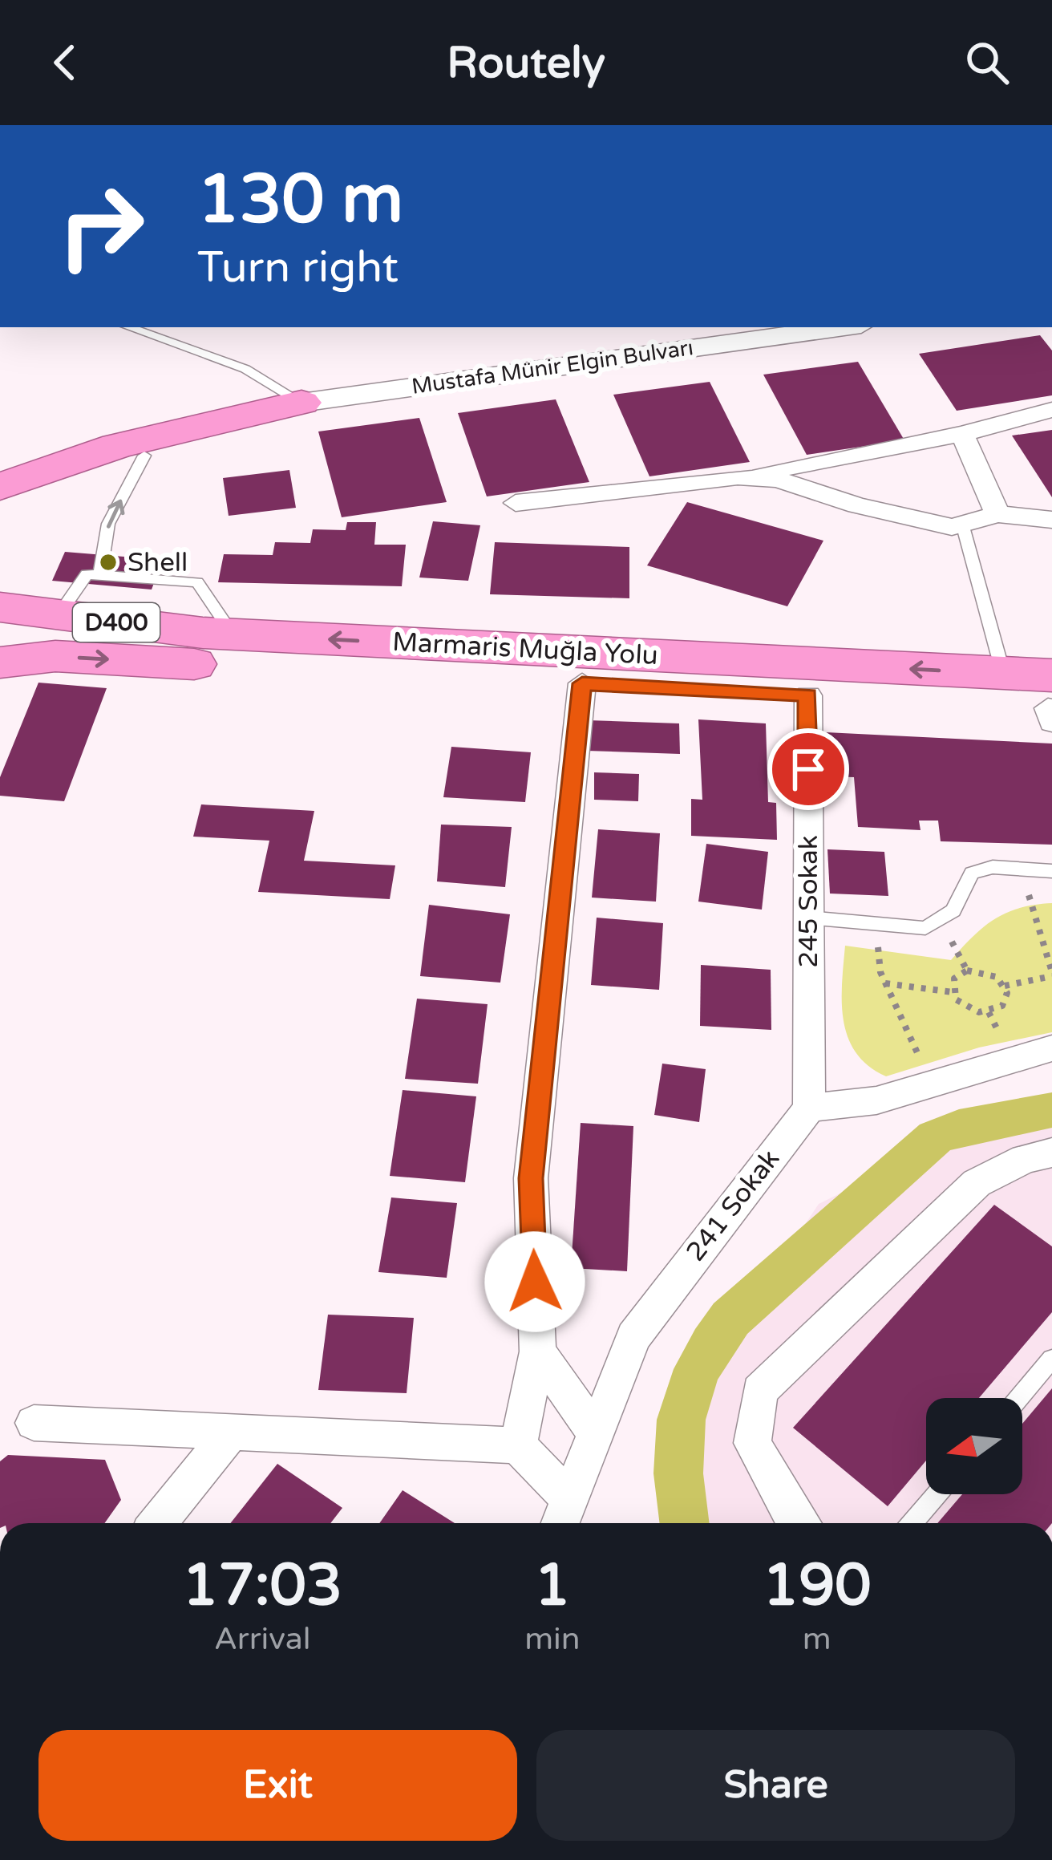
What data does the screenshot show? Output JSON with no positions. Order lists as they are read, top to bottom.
{
  "streets": {
    "highway": ["D400", "Marmaris Muğla Yolu"],
    "street": ["Mustafa Münir Elgin Bulvarı", "245 Sokak", "241 Sokak"]
  },
  "crossings": [
    ["D400", "Marmaris Muğla Yolu"],
    ["D400", "245 Sokak"],
    ["245 Sokak", "241 Sokak"]
  ],
  "places": ["Shell"],
  "north": "left",
  "page": {
    "header": "Routely",
    "turn": ["130 m", "Turn right"],
    "eta": [
      "17:03",
      "Arrival",
      "1",
      "min",
      "190",
      "m"
    ],
    "buttons": ["Exit", "Share"]
  }
}
